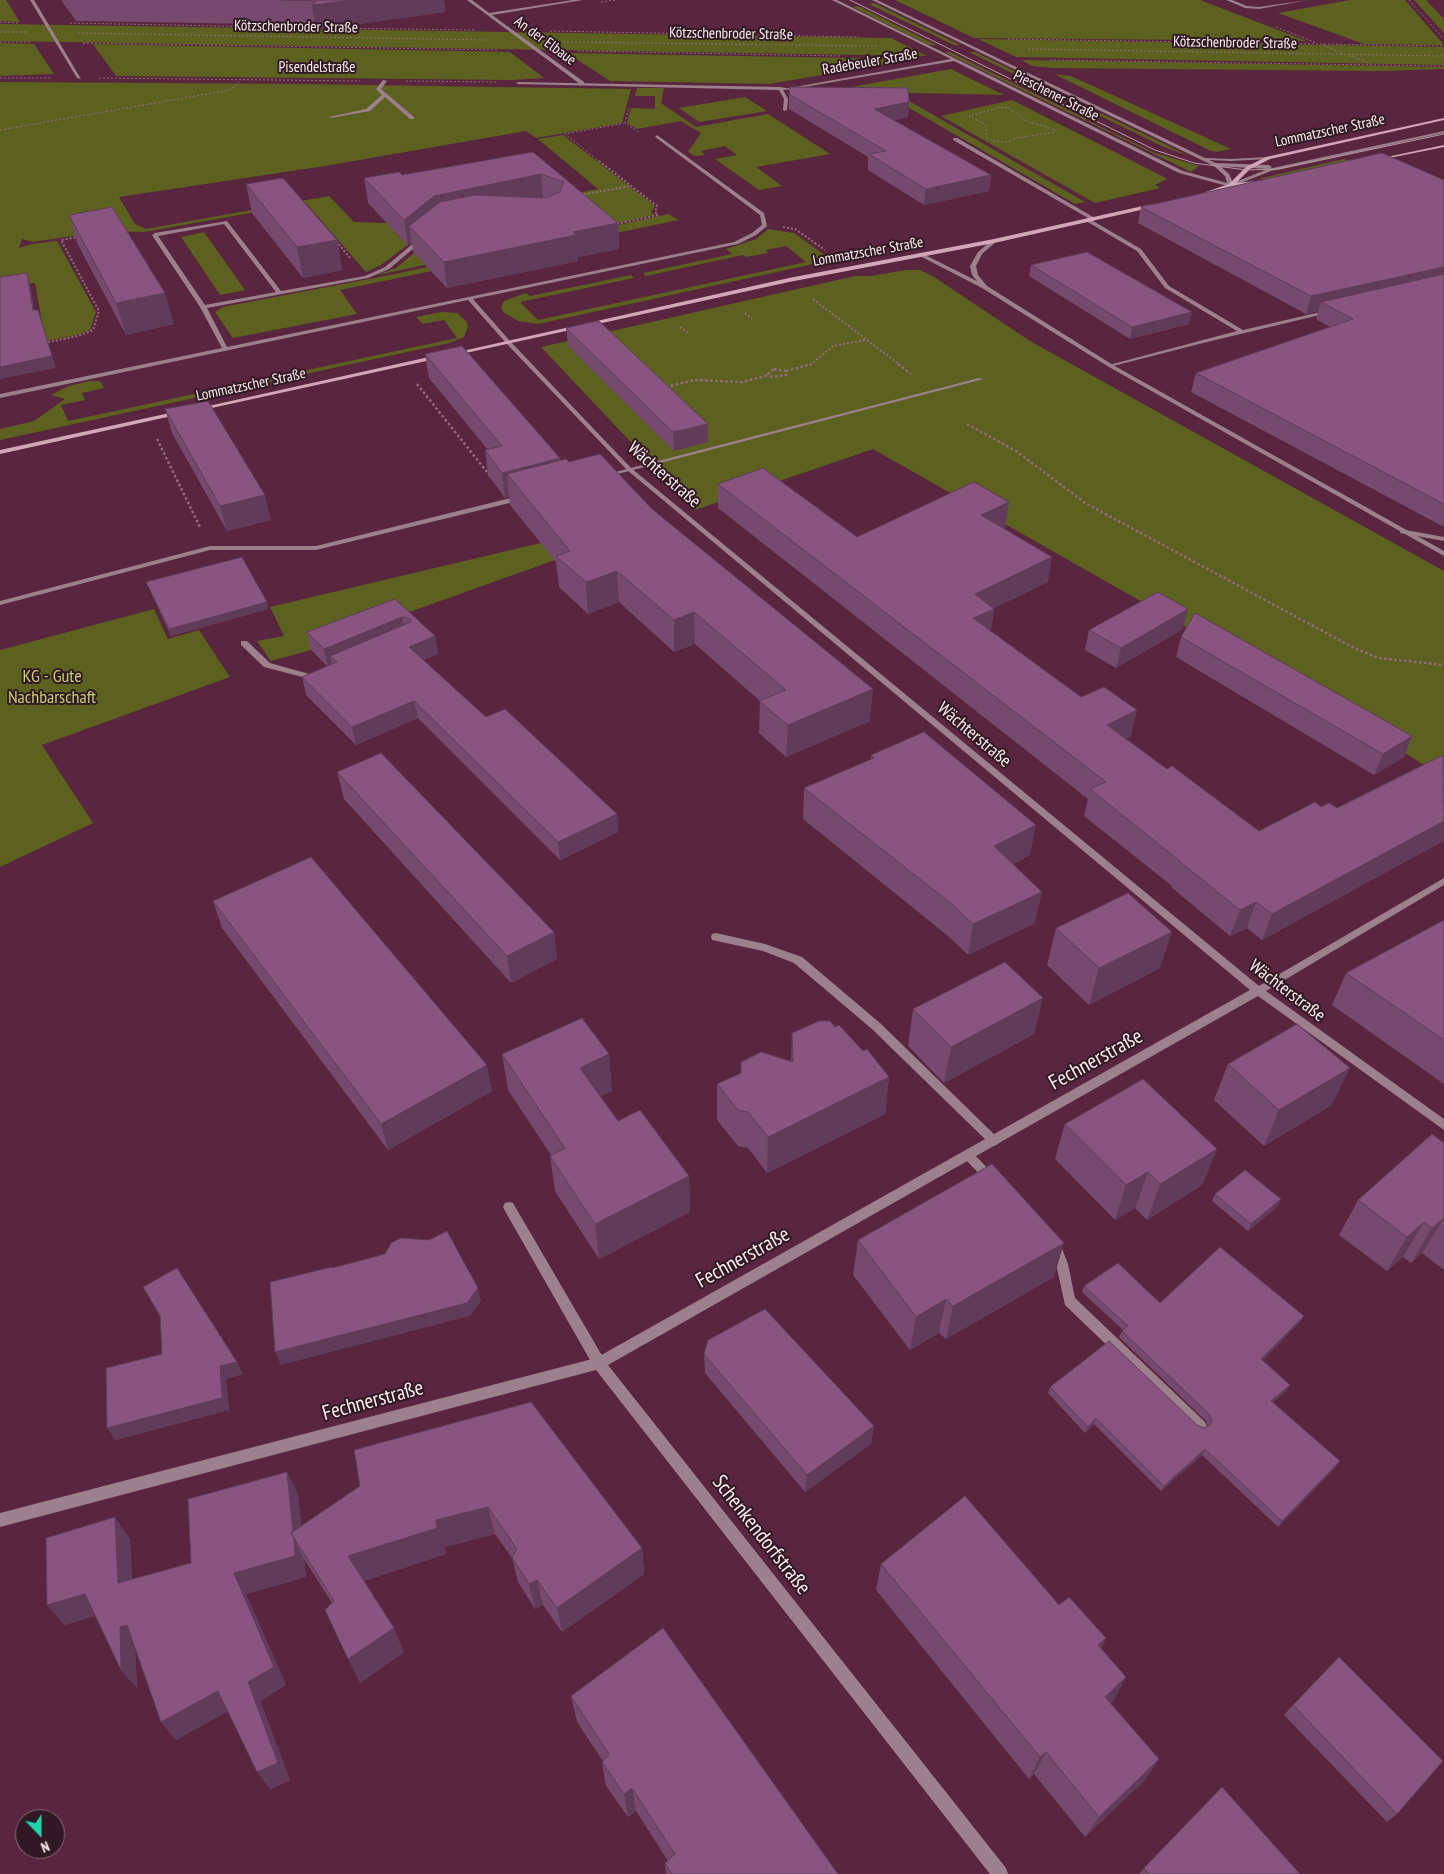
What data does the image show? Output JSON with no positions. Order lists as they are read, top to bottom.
{
  "streets": {
    "main road": ["Lommatzscher Straße"],
    "street": [
      "An der Elbaue",
      "Radebeuler Straße",
      "Pieschener Straße",
      "Wächterstraße",
      "Fechnerstraße",
      "Schenkendorfstraße"
    ],
    "path": ["Kötzschenbroder Straße", "Pisendelstraße"]
  },
  "crossings": [
    ["An der Elbaue", "Radebeuler Straße"],
    ["Radebeuler Straße", "Pieschener Straße"],
    ["Pieschener Straße", "Lommatzscher Straße"],
    ["Lommatzscher Straße", "Wächterstraße"],
    ["Wächterstraße", "Fechnerstraße"],
    ["Fechnerstraße", "Schenkendorfstraße"]
  ],
  "parks": ["KG - Gute Nachbarschaft"],
  "north": "bottom"
}
